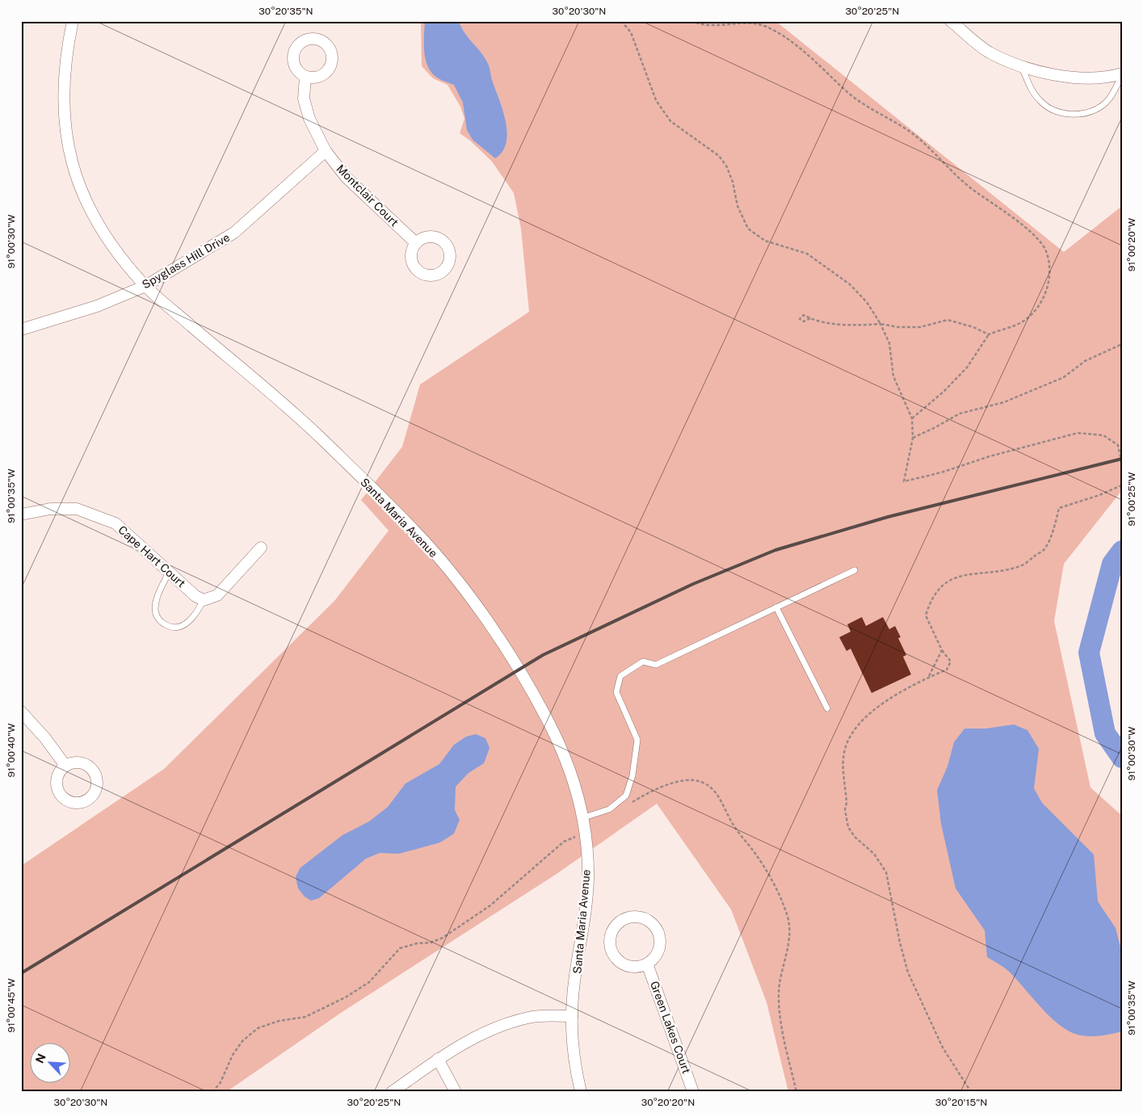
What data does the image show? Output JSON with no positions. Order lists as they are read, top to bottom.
{
  "streets": {
    "street": [
      "Montclair Court",
      "Spyglass Hill Drive",
      "Santa Maria Avenue",
      "Cape Hart Court",
      "Green Lakes Court"
    ]
  },
  "crossings": [
    ["Montclair Court", "Spyglass Hill Drive"],
    ["Spyglass Hill Drive", "Santa Maria Avenue"]
  ],
  "north": "top left",
  "coordinates": [
    "30°20'35\"N",
    "30°20'30\"N",
    "30°20'25\"N",
    "91°00'30\"W",
    "91°00'20\"W",
    "91°00'35\"W",
    "91°00'25\"W",
    "91°00'40\"W",
    "91°00'45\"W",
    "30°20'20\"N",
    "30°20'15\"N"
  ]
}
